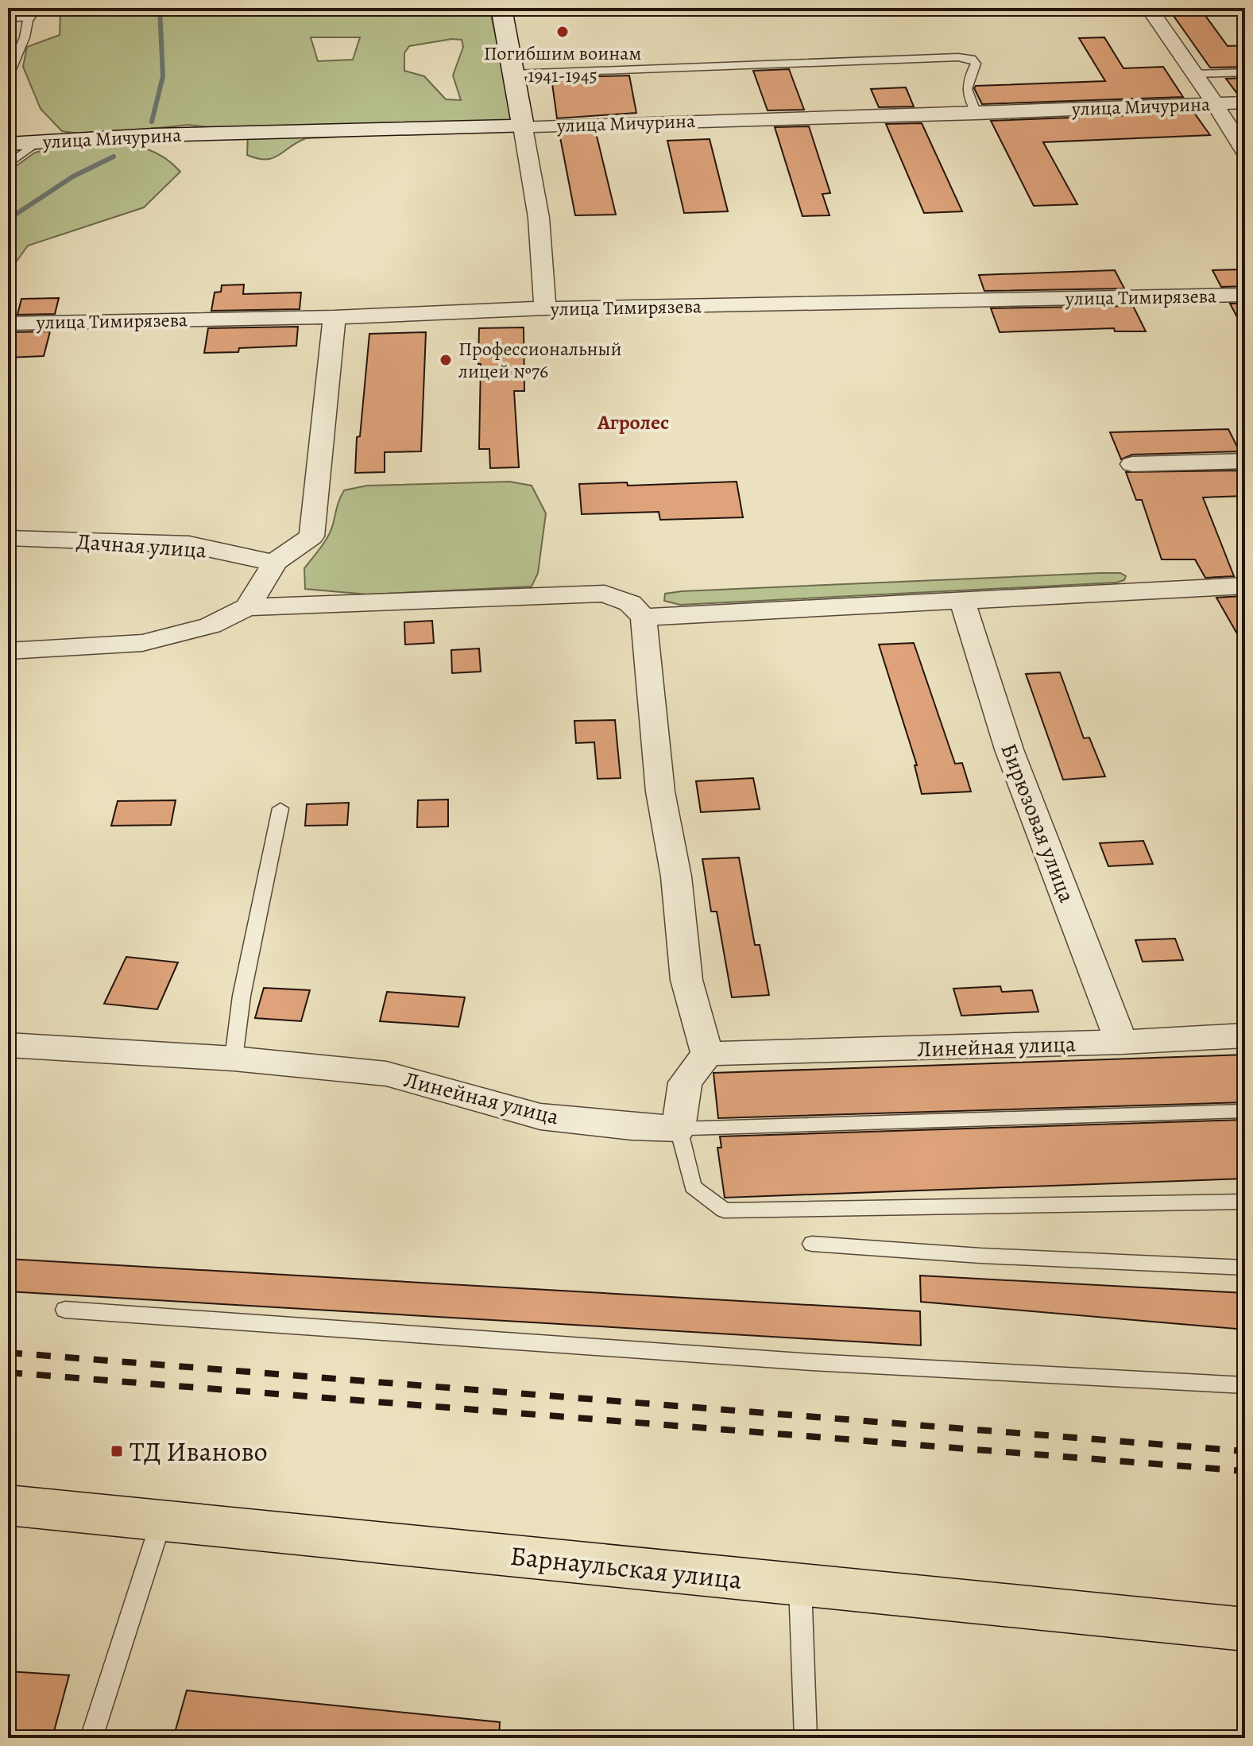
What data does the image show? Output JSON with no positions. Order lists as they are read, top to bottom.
{
  "streets": {
    "highway": ["Барнаульская улица"],
    "street": [
      "улица Мичурина",
      "улица Тимирязева",
      "Дачная улица",
      "Бирюзовая улица",
      "Линейная улица"
    ]
  },
  "crossings": [
    ["Бирюзовая улица", "Линейная улица"]
  ],
  "districts": ["Агролес"],
  "places": {
    "other": ["Погибшим воинам 1941-1945", "Профессиональный лицей №76"],
    "transit": ["ТД Иваново"]
  }
}
